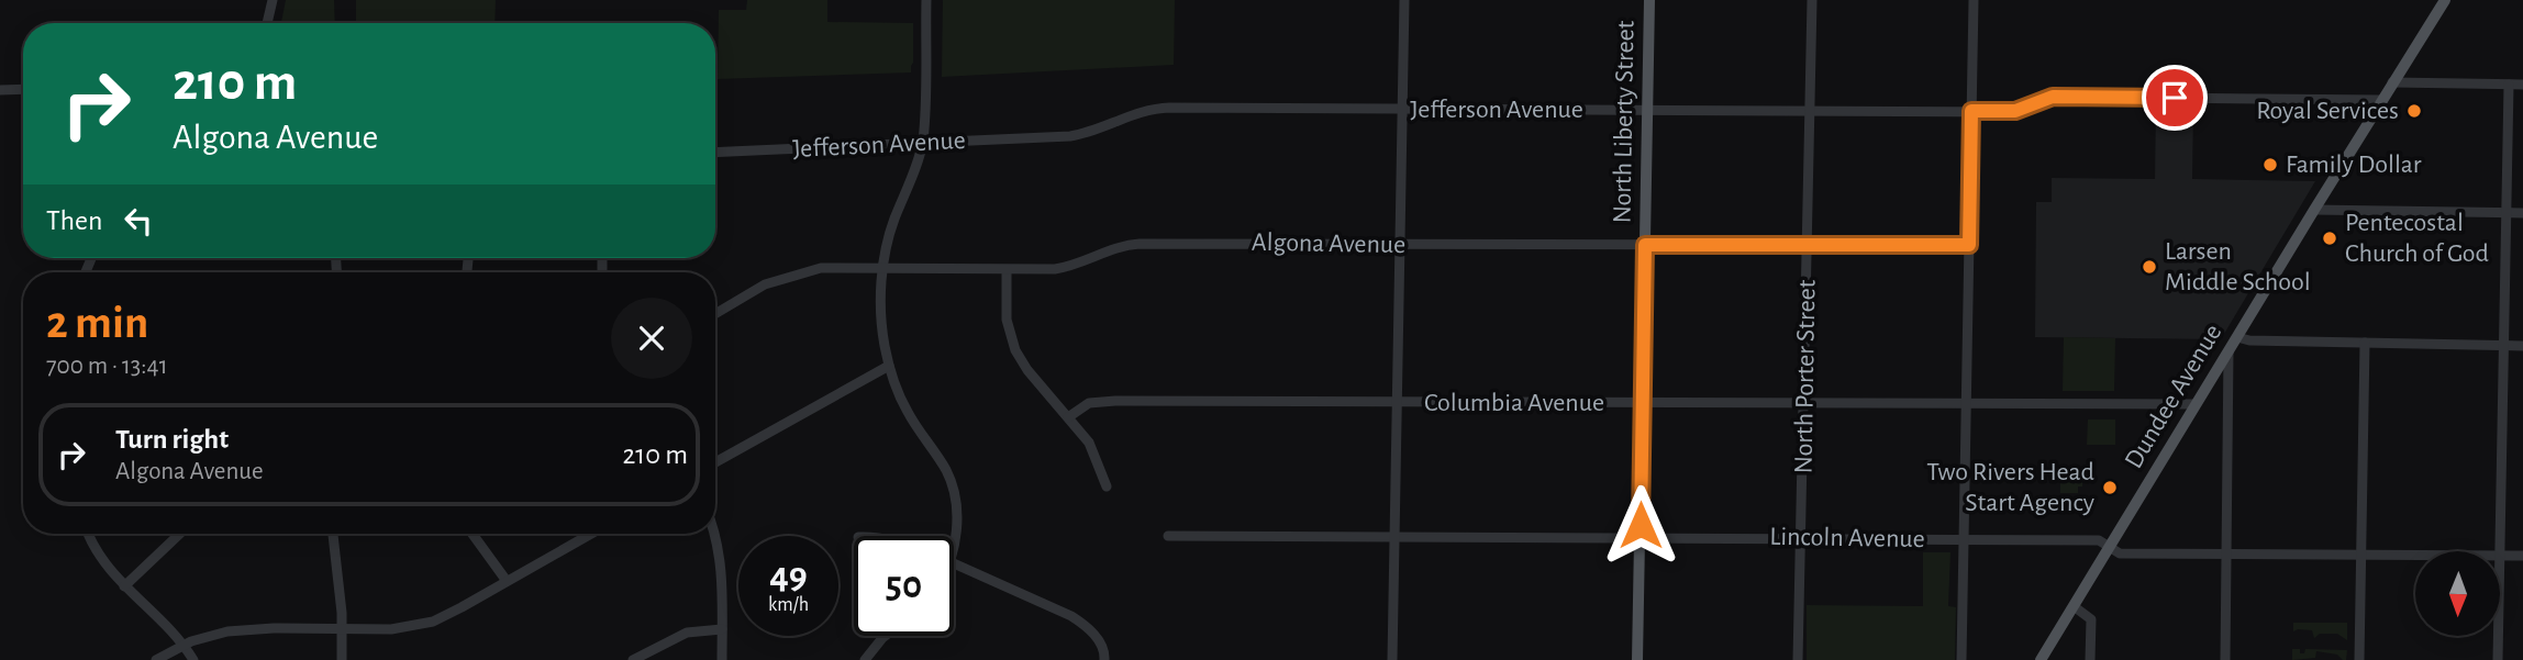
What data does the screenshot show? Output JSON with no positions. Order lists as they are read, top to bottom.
{
  "streets": {
    "main road": ["North Liberty Street", "Dundee Avenue"],
    "street": [
      "Jefferson Avenue",
      "Algona Avenue",
      "North Porter Street",
      "Columbia Avenue",
      "Lincoln Avenue"
    ]
  },
  "crossings": [
    ["Jefferson Avenue", "North Liberty Street"],
    ["Jefferson Avenue", "North Porter Street"],
    ["Jefferson Avenue", "Dundee Avenue"],
    ["North Liberty Street", "Algona Avenue"],
    ["North Liberty Street", "Columbia Avenue"],
    ["North Liberty Street", "Lincoln Avenue"],
    ["Algona Avenue", "North Porter Street"],
    ["North Porter Street", "Columbia Avenue"],
    ["North Porter Street", "Lincoln Avenue"],
    ["Dundee Avenue", "Columbia Avenue"],
    ["Dundee Avenue", "Lincoln Avenue"]
  ],
  "places": [
    "Royal Services",
    "Family Dollar",
    "Pentecostal Church of God",
    "Larsen Middle School",
    "Two Rivers Head Start Agency"
  ],
  "north": "bottom",
  "page": {
    "turn": ["210 m", "Algona Avenue"],
    "then": "Then",
    "heading": ["2 min", "700 m · 13:41"],
    "list": [
      {
        "name": "Turn right",
        "note": "Algona Avenue",
        "value": "210 m"
      }
    ],
    "speed": "49 km/h",
    "limit": "50"
  }
}
